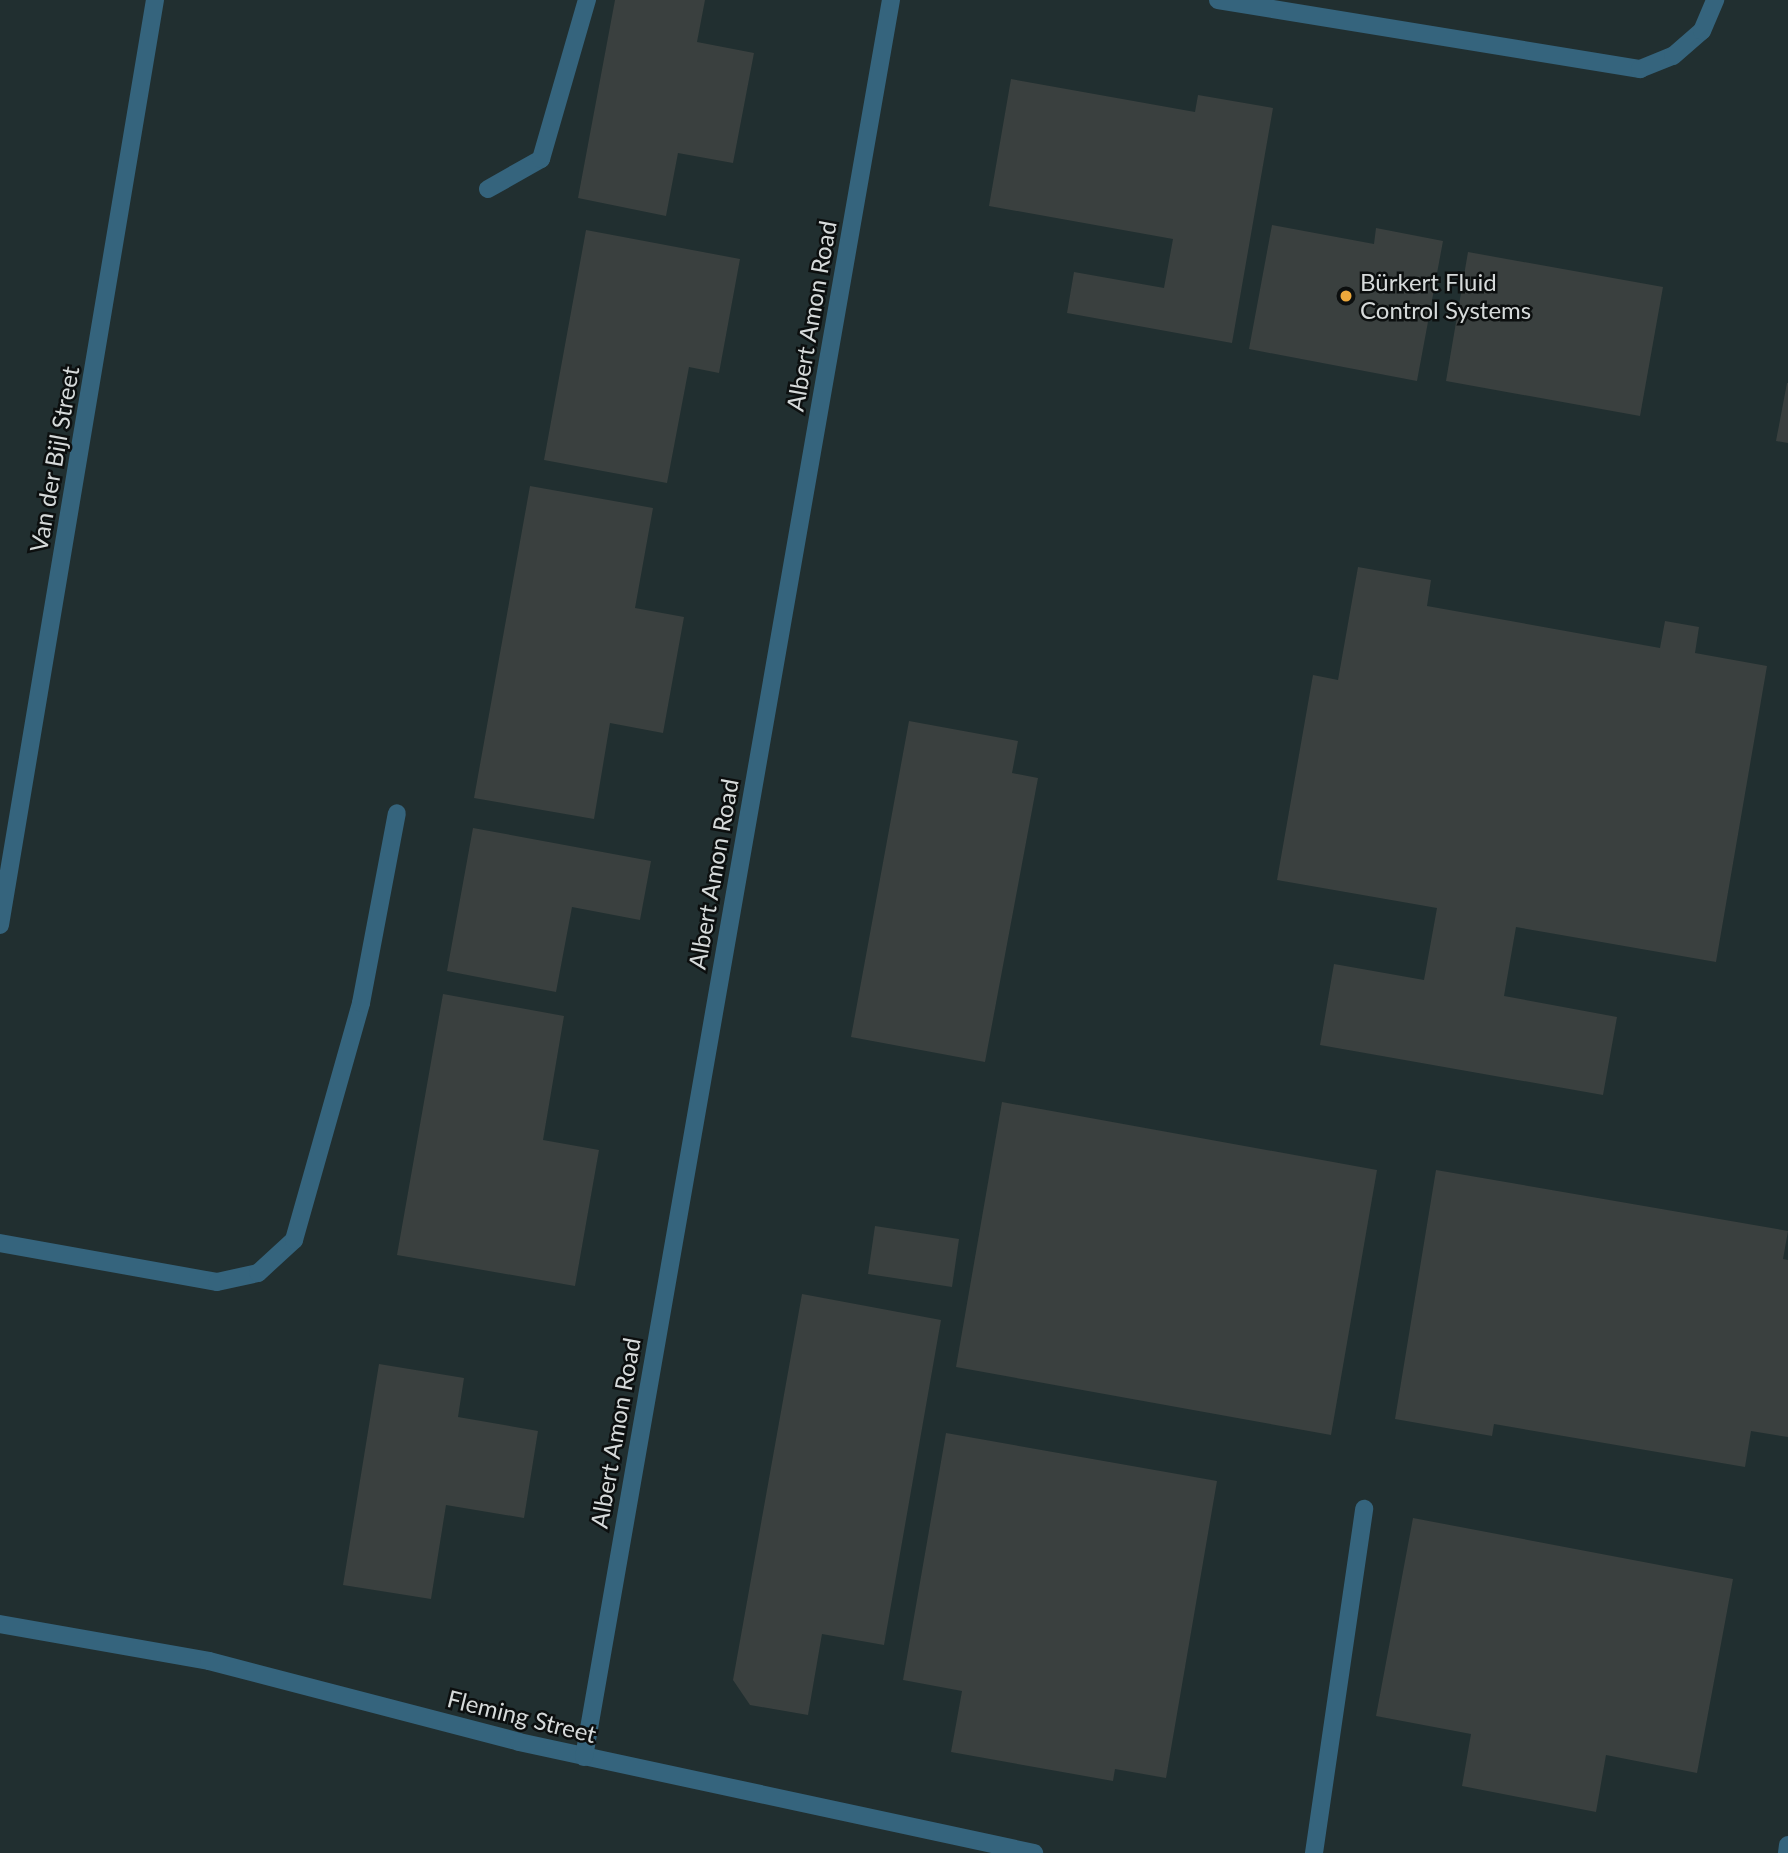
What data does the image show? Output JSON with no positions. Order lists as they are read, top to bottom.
{
  "streets": {
    "street": ["Albert Amon Road", "Van der Bijl Street", "Fleming Street"]
  },
  "crossings": [
    ["Albert Amon Road", "Fleming Street"]
  ],
  "places": ["Bürkert Fluid Control Systems"]
}
